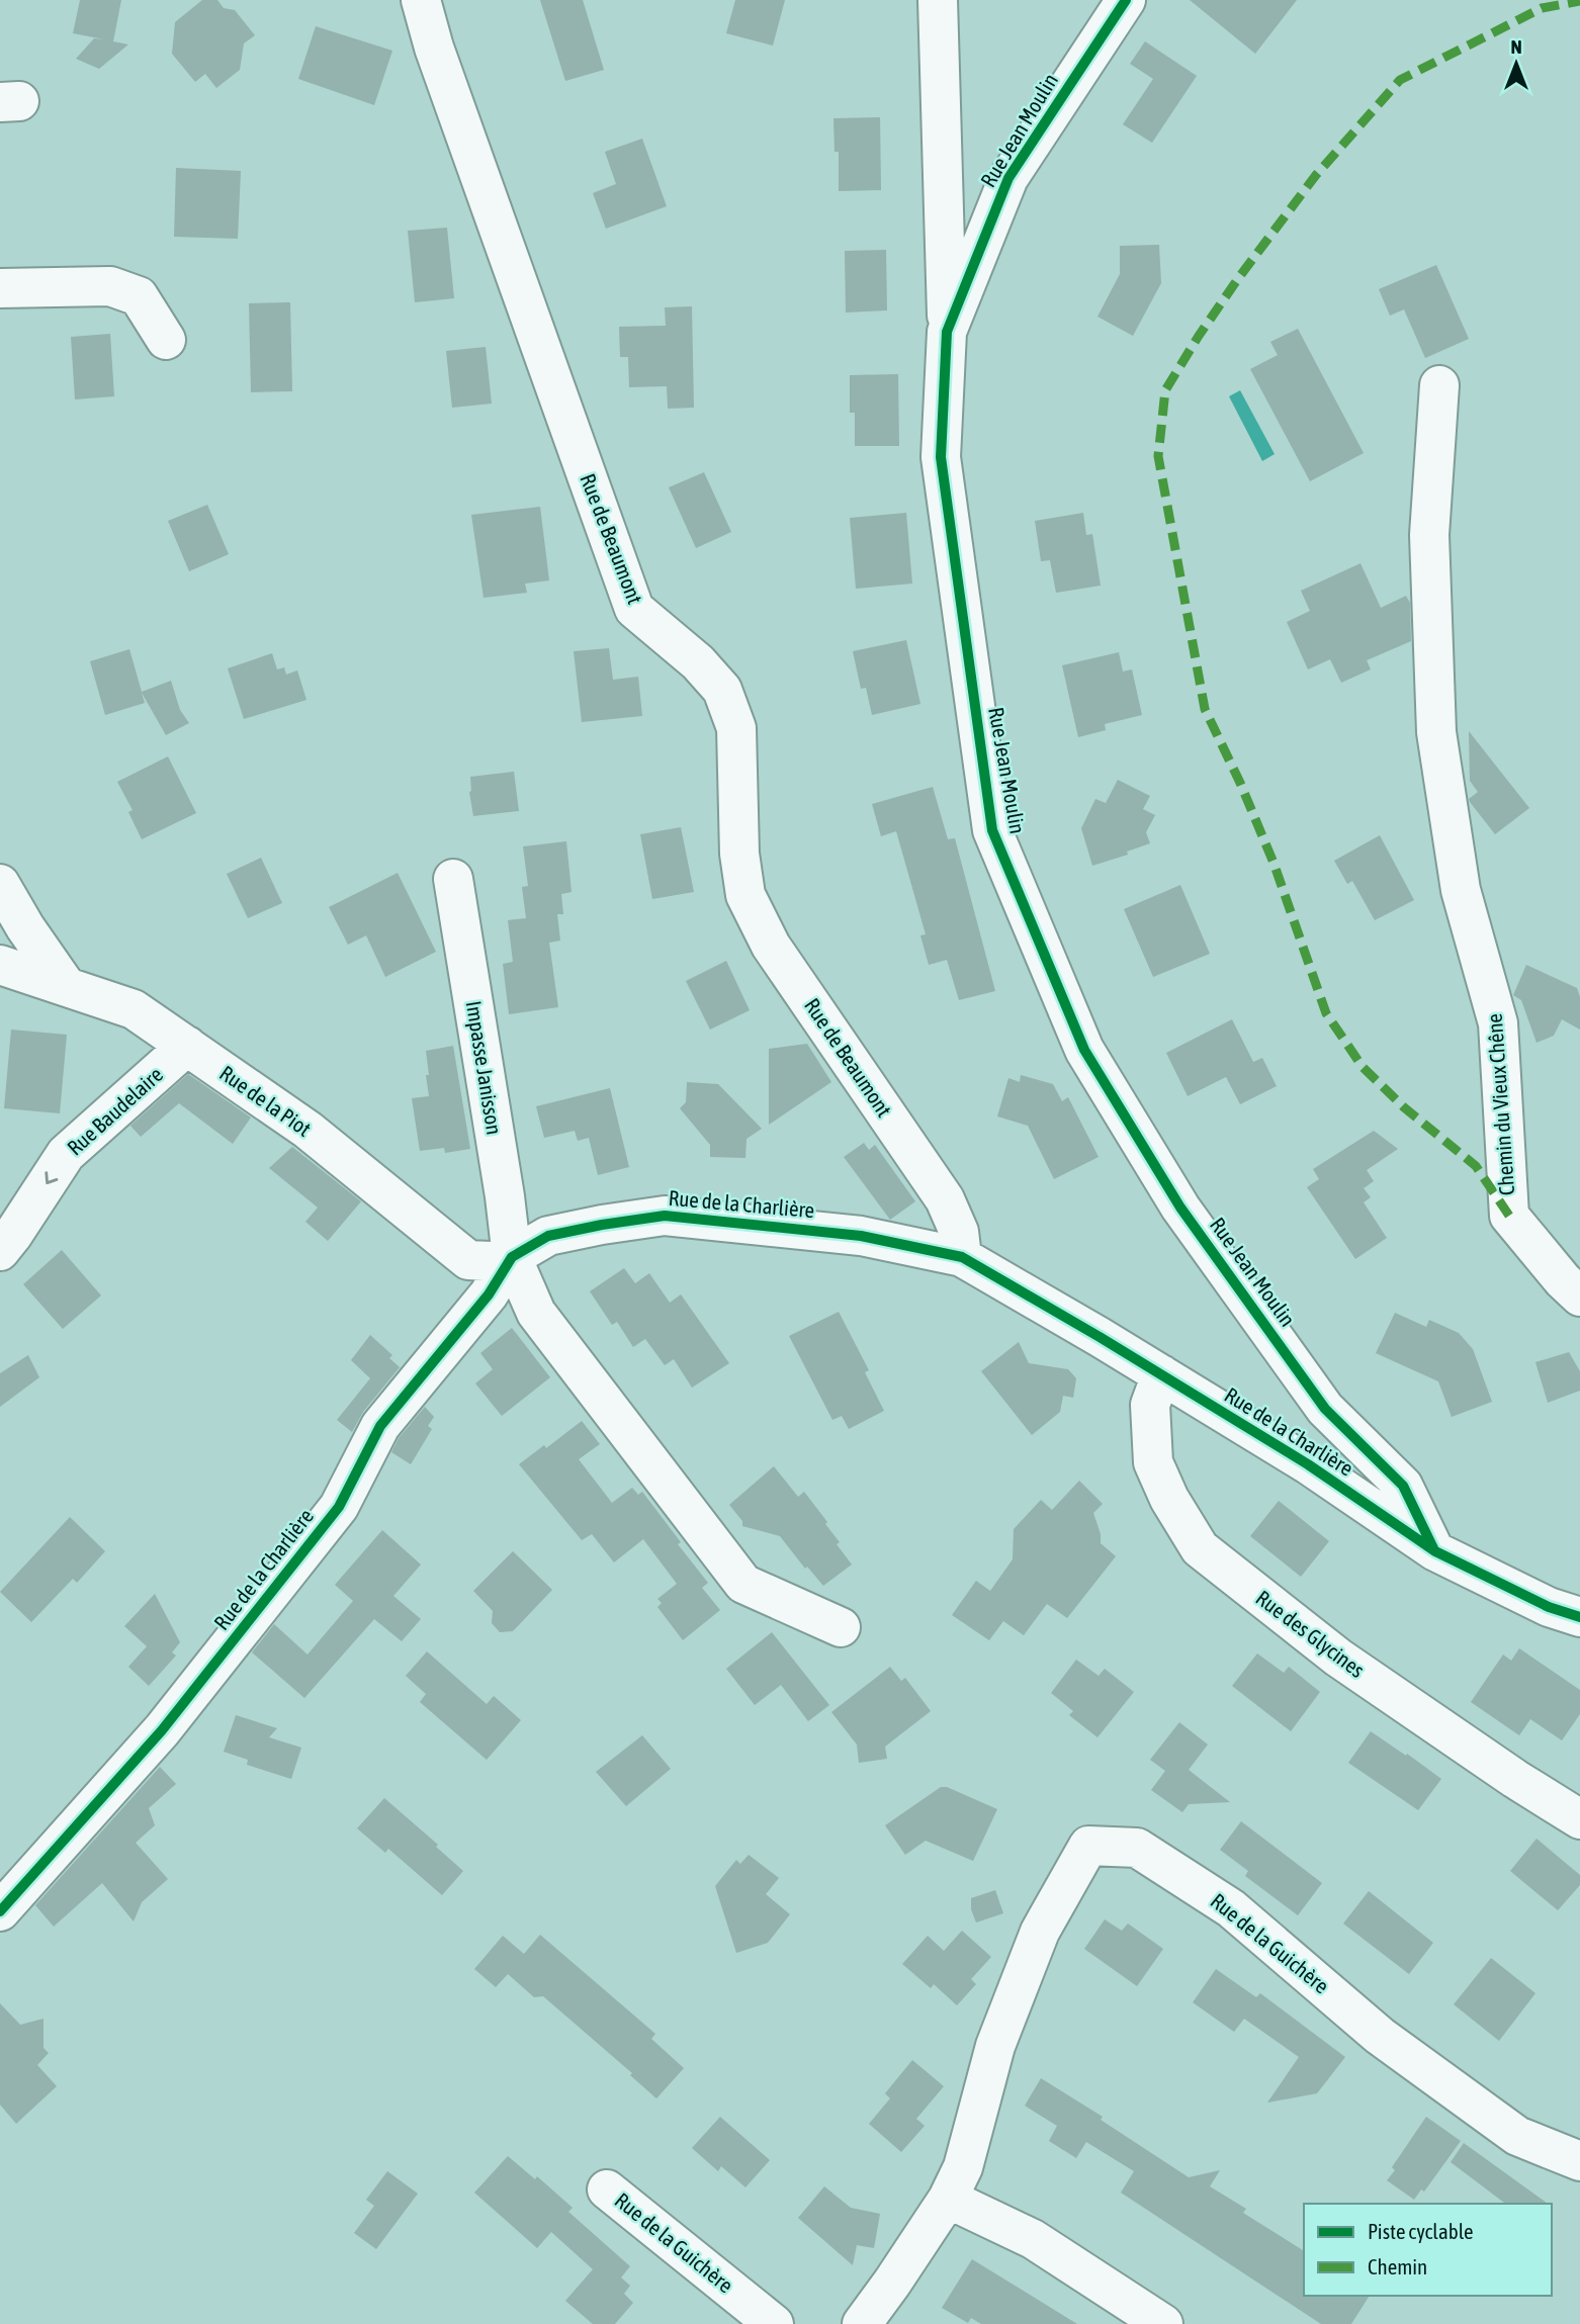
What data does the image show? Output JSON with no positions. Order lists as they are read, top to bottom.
{
  "streets": {
    "street": [
      "Rue Jean Moulin",
      "Rue de Beaumont",
      "Impasse Janisson",
      "Rue de la Piot",
      "Chemin du Vieux Chêne",
      "Rue Baudelaire",
      "Rue de la Charlière",
      "Rue des Glycines",
      "Rue de la Guichère"
    ]
  },
  "crossings": [
    ["Rue Jean Moulin", "Rue de la Charlière"],
    ["Rue de Beaumont", "Rue de la Charlière"],
    ["Impasse Janisson", "Rue de la Piot"],
    ["Impasse Janisson", "Rue de la Charlière"],
    ["Rue de la Piot", "Rue Baudelaire"],
    ["Rue de la Piot", "Rue de la Charlière"],
    ["Rue de la Charlière", "Rue des Glycines"]
  ],
  "one_way": ["Rue Baudelaire"],
  "legend": ["Piste cyclable", "Chemin"],
  "north": "top"
}
